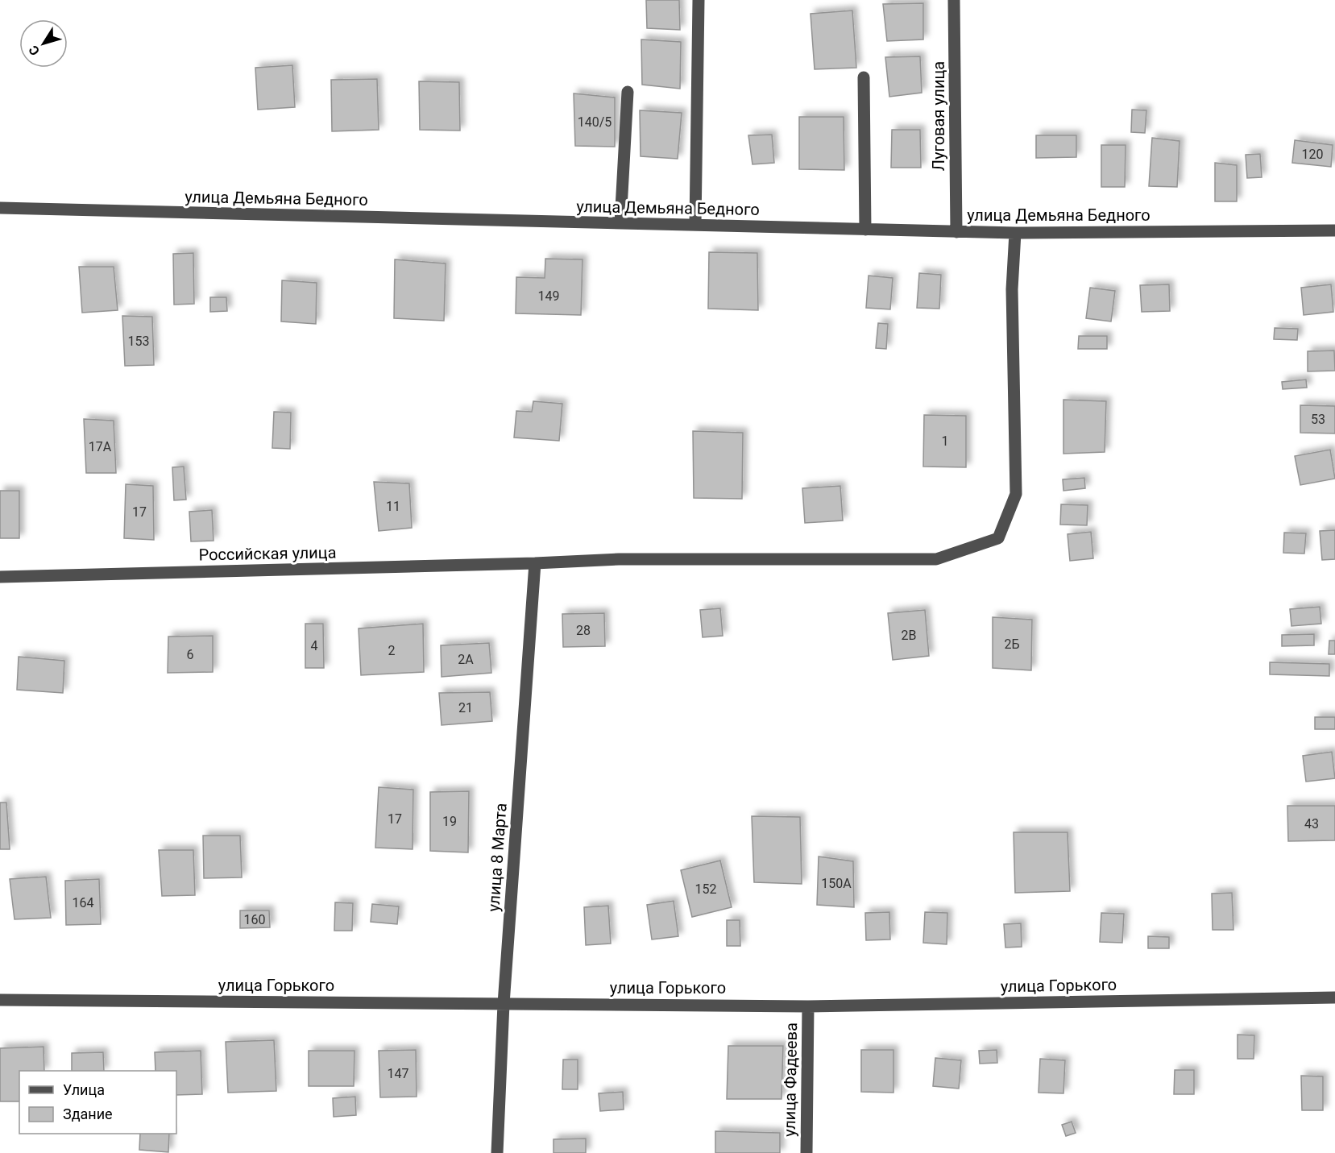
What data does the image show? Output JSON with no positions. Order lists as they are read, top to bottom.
{
  "streets": {
    "street": [
      "Луговая улица",
      "улица Демьяна Бедного",
      "Российская улица",
      "улица 8 Марта",
      "улица Горького",
      "улица Фадеева"
    ]
  },
  "crossings": [
    ["Луговая улица", "улица Демьяна Бедного"],
    ["улица Демьяна Бедного", "Российская улица"],
    ["Российская улица", "улица 8 Марта"],
    ["улица 8 Марта", "улица Горького"],
    ["улица Горького", "улица Фадеева"]
  ],
  "house_numbers": [
    "140/5",
    "120",
    "149",
    "153",
    "53",
    "1",
    "17А",
    "11",
    "17",
    "28",
    "2В",
    "2Б",
    "4",
    "2",
    "6",
    "2А",
    "21",
    "17",
    "19",
    "43",
    "150А",
    "152",
    "164",
    "160",
    "147"
  ],
  "legend": ["Улица", "Здание"],
  "north": "bottom left"
}
